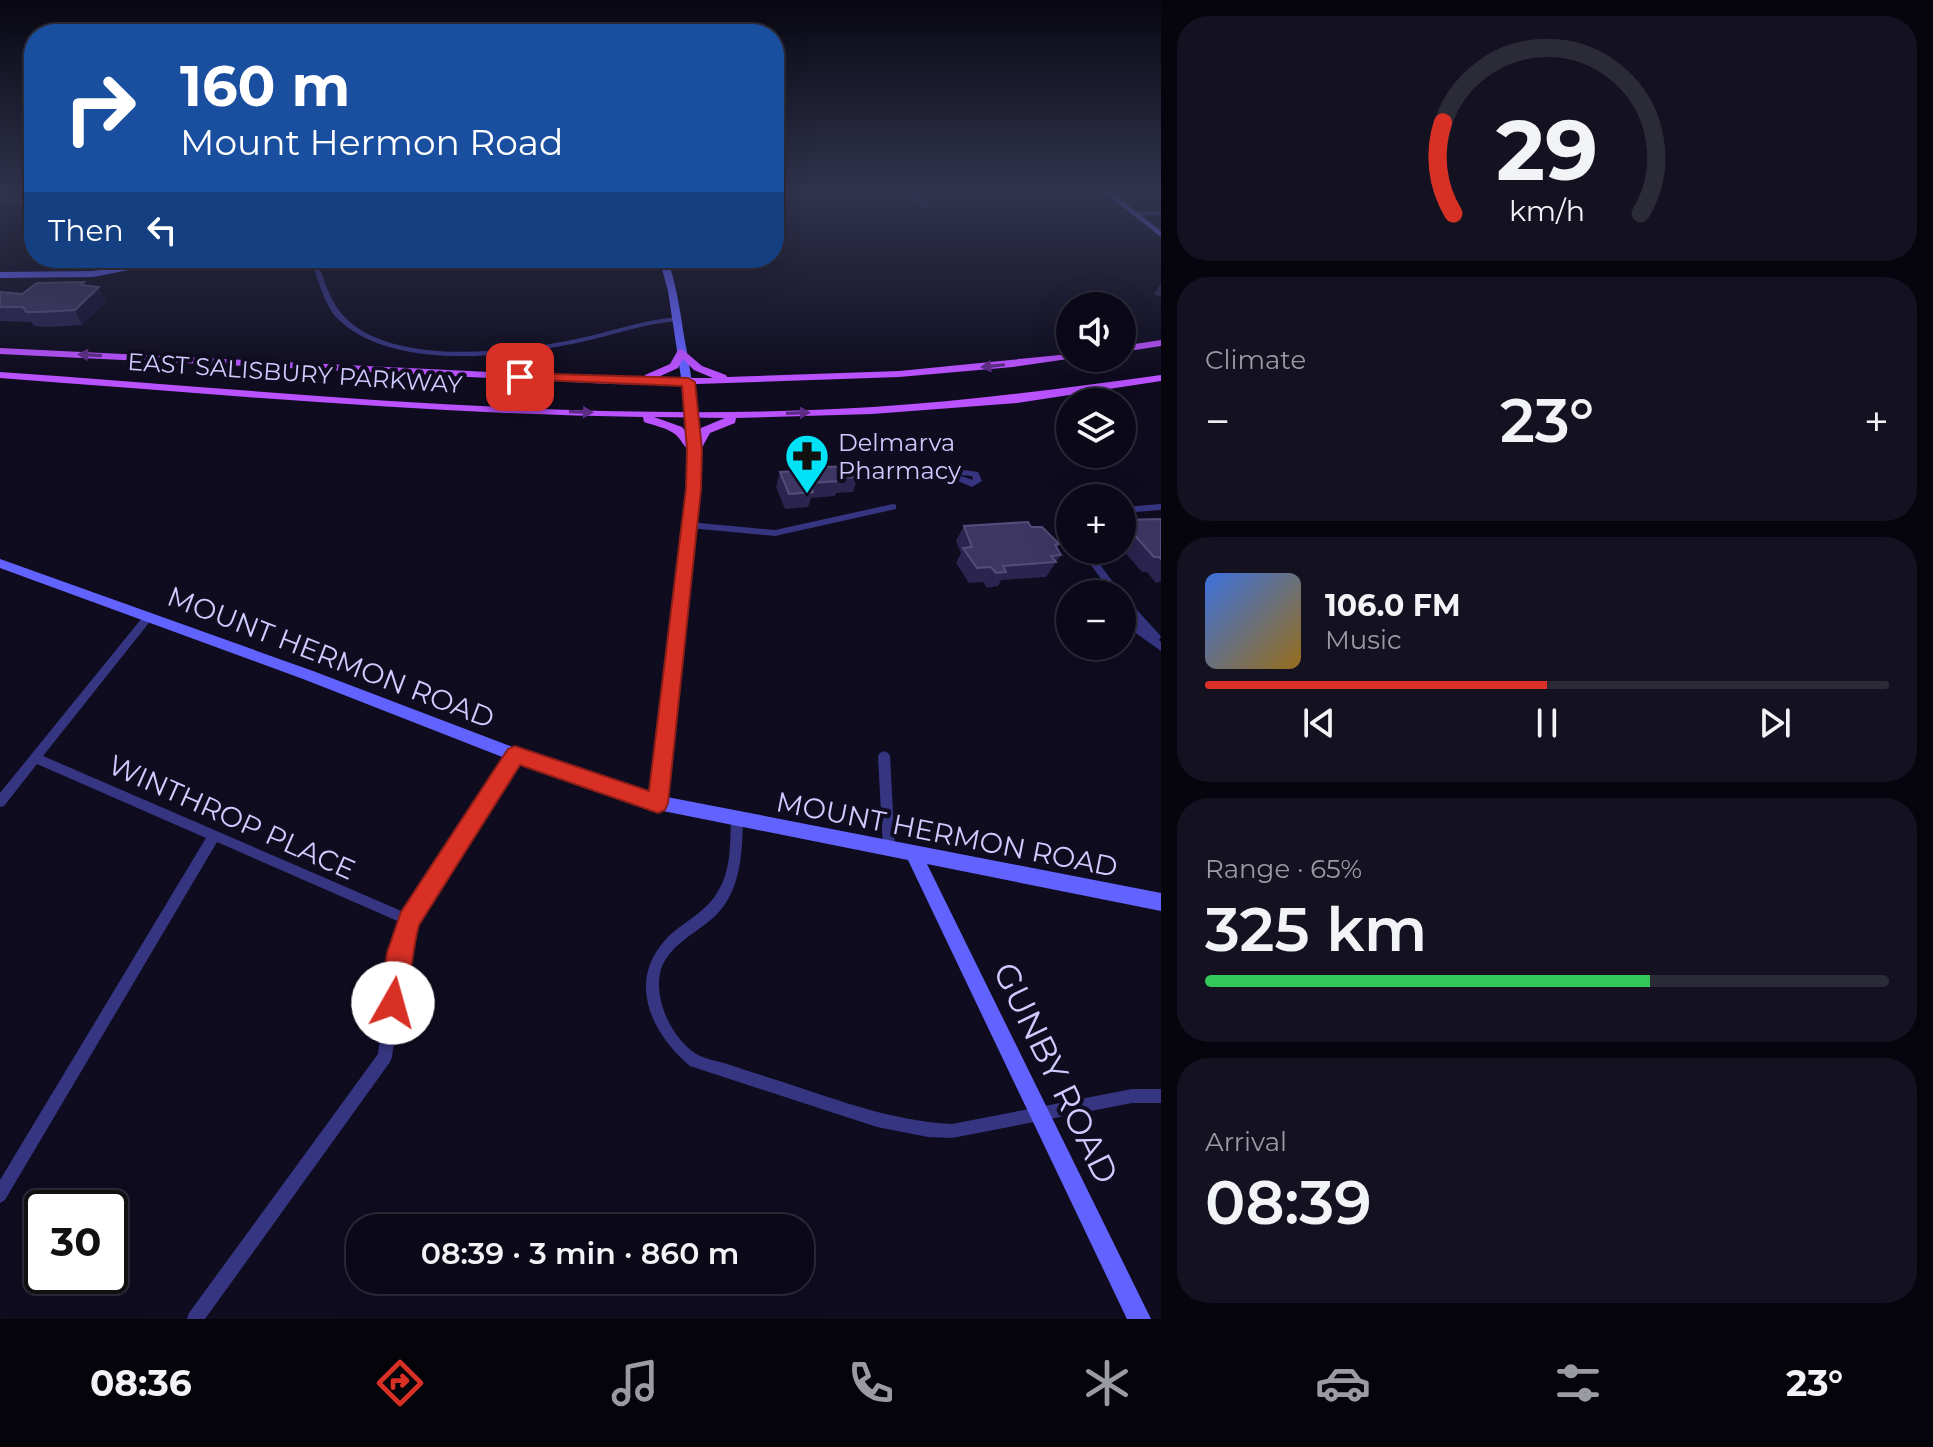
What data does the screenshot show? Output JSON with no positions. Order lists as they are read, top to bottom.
{
  "streets": {
    "main road": ["EAST SALISBURY PARKWAY"],
    "street": ["MOUNT HERMON ROAD", "WINTHROP PLACE", "GUNBY ROAD"]
  },
  "crossings": [
    ["MOUNT HERMON ROAD", "GUNBY ROAD"]
  ],
  "places": {
    "pharmacy": ["Delmarva Pharmacy"]
  },
  "page": {
    "turn": ["160 m", "Mount Hermon Road"],
    "then": "Then",
    "tile": [
      "Climate",
      ["Range · 65%", "325 km"],
      ["Arrival", "08:39"]
    ],
    "map_buttons": ["+", "−"],
    "heat": ["−", "23°", "+"],
    "song": ["106.0 FM", "Music"],
    "limit": "30",
    "trip": "08:39 · 3 min · 860 m",
    "tabs": ["08:36", "23°"],
    "gauge": ["29", "km/h"]
  }
}
